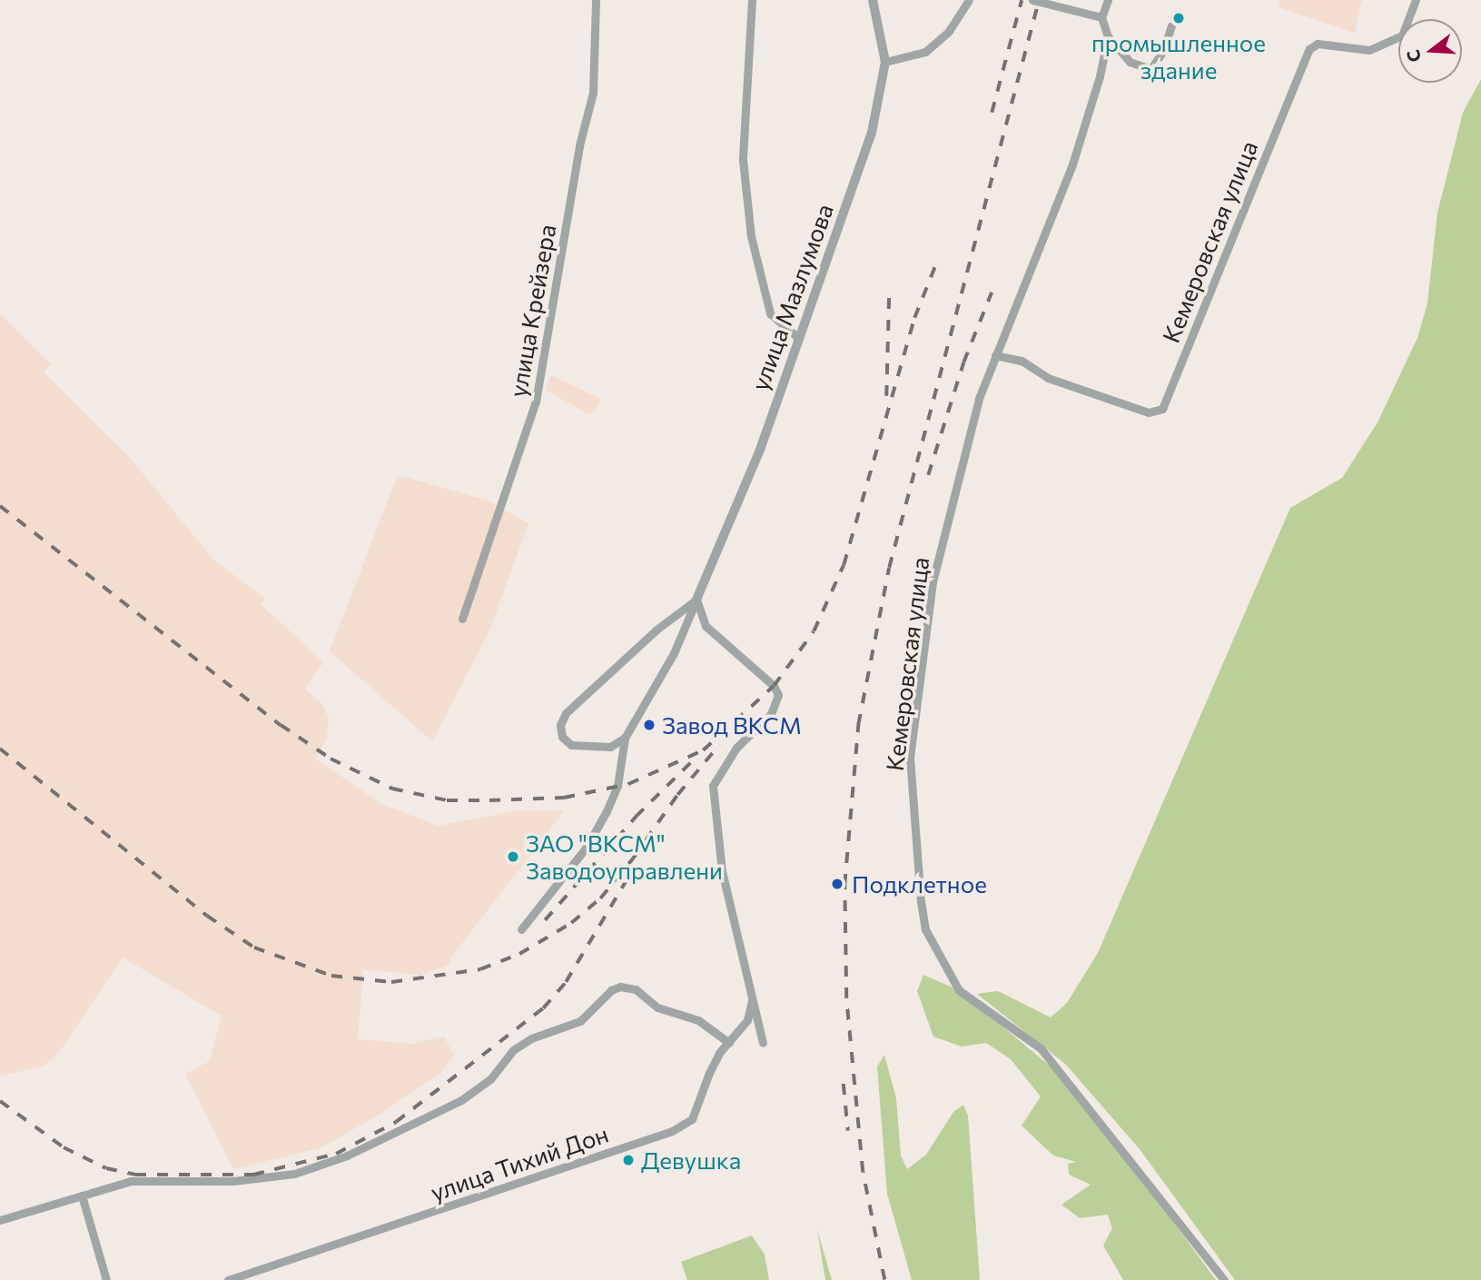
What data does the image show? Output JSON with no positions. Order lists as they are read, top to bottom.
{
  "streets": {
    "street": [
      "Кемеровская улица",
      "улица Мазлумова",
      "улица Крейзера",
      "улица Тихий Дон"
    ]
  },
  "places": [
    "промышленное здание",
    "Завод ВКСМ",
    "ЗАО \"ВКСМ\" Заводоуправлени",
    "Подклетное",
    "Девушка"
  ],
  "north": "left"
}
